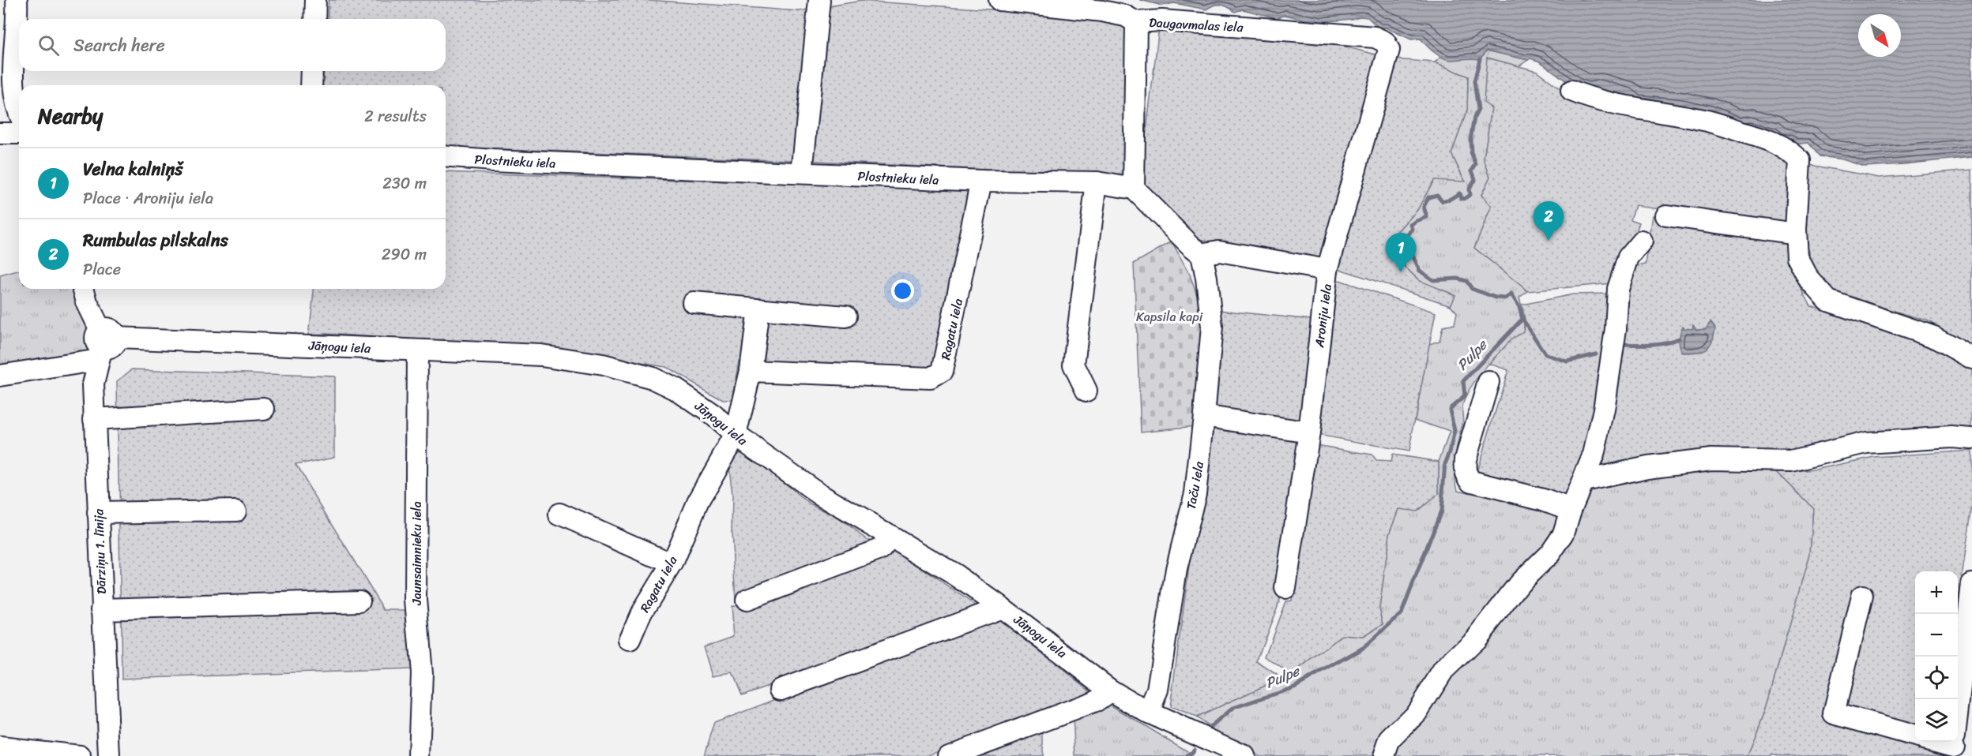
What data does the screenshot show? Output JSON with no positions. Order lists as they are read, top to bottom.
{
  "streets": {
    "street": [
      "Daugavmalas iela",
      "Plostnieku iela",
      "Aroniju iela",
      "Ragatu iela",
      "Jāņogu iela",
      "Taču iela",
      "Dārziņu 1. līnija",
      "Jaunsaimnieku iela"
    ]
  },
  "crossings": [
    ["Daugavmalas iela", "Aroniju iela"],
    ["Plostnieku iela", "Ragatu iela"],
    ["Ragatu iela", "Jāņogu iela"],
    ["Jāņogu iela", "Taču iela"],
    ["Jāņogu iela", "Dārziņu 1. līnija"],
    ["Jāņogu iela", "Jaunsaimnieku iela"]
  ],
  "water": ["Pulpe"],
  "parks": ["Kapsila kapi"],
  "north": "bottom right",
  "page": {
    "search": "Search here",
    "heading": ["Nearby", "2 results"],
    "list": [
      {
        "mark": "1",
        "name": "Velna kalniņš",
        "note": "Place · Aroniju iela",
        "value": "230 m"
      },
      {
        "mark": "2",
        "name": "Rumbulas pilskalns",
        "note": "Place",
        "value": "290 m"
      }
    ],
    "pins": ["2", "1"],
    "map_buttons": ["+", "−"]
  }
}
